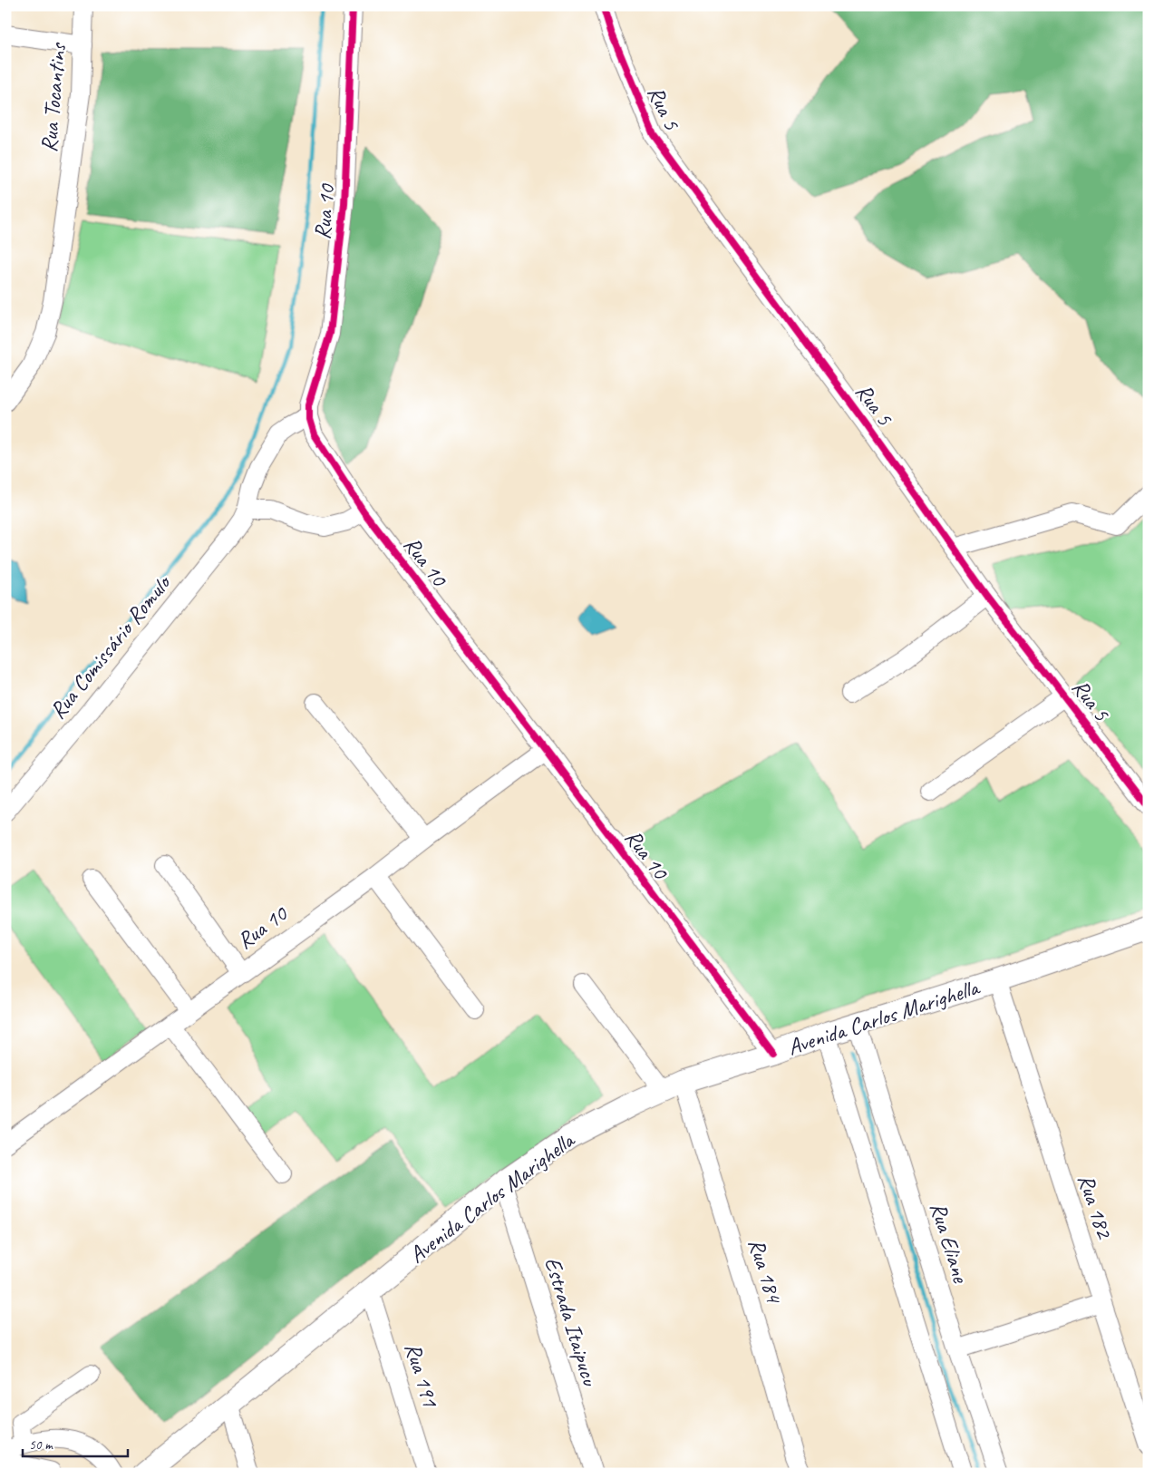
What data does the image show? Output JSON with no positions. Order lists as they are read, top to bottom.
{
  "streets": {
    "main road": ["Avenida Carlos Marighella"],
    "street": [
      "Rua Tocantins",
      "Rua 5",
      "Rua 10",
      "Rua Comissário Romulo",
      "Rua 182",
      "Rua Eliane",
      "Rua 184",
      "Estrada Itaipucu",
      "Rua 191"
    ]
  },
  "crossings": [
    ["Rua 10", "Rua Comissário Romulo"],
    ["Rua 10", "Avenida Carlos Marighella"],
    ["Avenida Carlos Marighella", "Rua 182"],
    ["Avenida Carlos Marighella", "Rua Eliane"],
    ["Avenida Carlos Marighella", "Rua 184"],
    ["Avenida Carlos Marighella", "Estrada Itaipucu"],
    ["Avenida Carlos Marighella", "Rua 191"]
  ],
  "scale_bar": "50 m"
}
